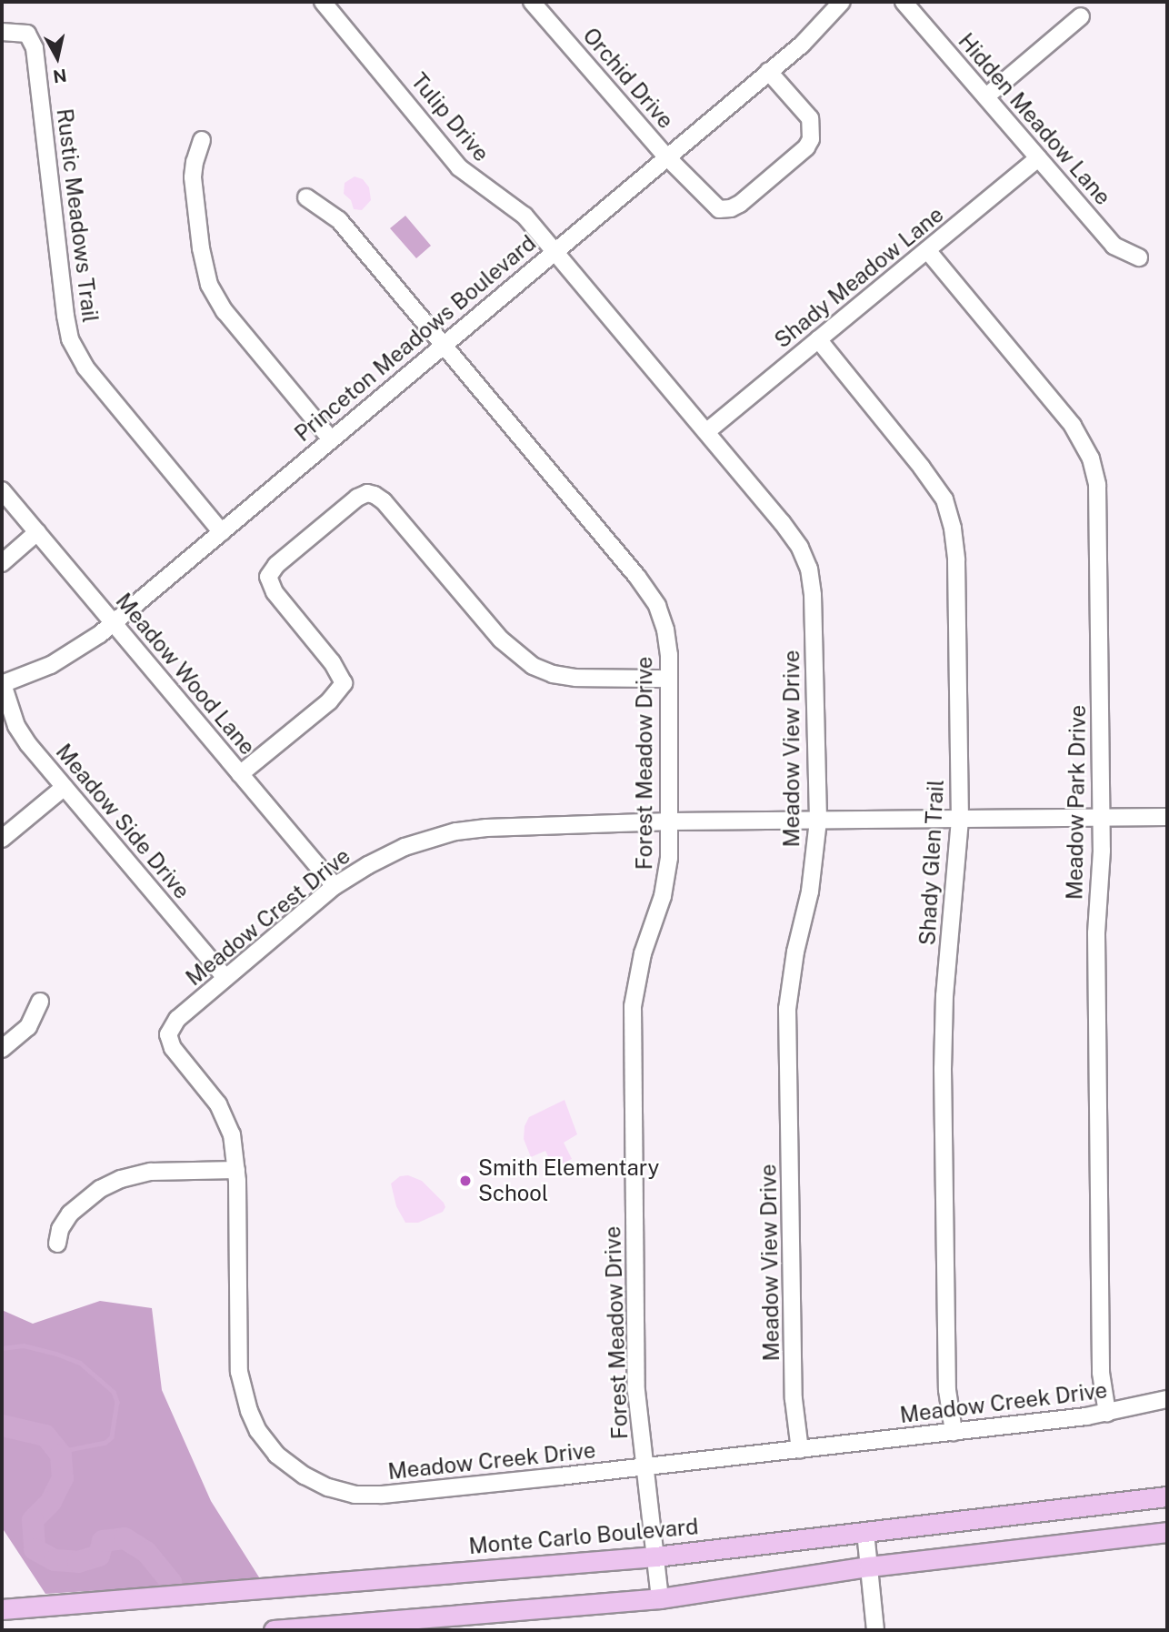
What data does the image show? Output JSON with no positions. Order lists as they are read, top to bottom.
{
  "streets": {
    "main road": ["Monte Carlo Boulevard"],
    "street": [
      "Orchid Drive",
      "Tulip Drive",
      "Hidden Meadow Lane",
      "Rustic Meadows Trail",
      "Shady Meadow Lane",
      "Princeton Meadows Boulevard",
      "Meadow Wood Lane",
      "Meadow View Drive",
      "Forest Meadow Drive",
      "Meadow Park Drive",
      "Meadow Side Drive",
      "Shady Glen Trail",
      "Meadow Crest Drive",
      "Meadow Creek Drive"
    ]
  },
  "crossings": [
    ["Orchid Drive", "Princeton Meadows Boulevard"],
    ["Tulip Drive", "Princeton Meadows Boulevard"],
    ["Tulip Drive", "Meadow View Drive"],
    ["Hidden Meadow Lane", "Shady Meadow Lane"],
    ["Rustic Meadows Trail", "Princeton Meadows Boulevard"],
    ["Shady Meadow Lane", "Meadow View Drive"],
    ["Shady Meadow Lane", "Meadow Park Drive"],
    ["Shady Meadow Lane", "Shady Glen Trail"],
    ["Princeton Meadows Boulevard", "Meadow Wood Lane"],
    ["Princeton Meadows Boulevard", "Meadow View Drive"],
    ["Princeton Meadows Boulevard", "Forest Meadow Drive"],
    ["Princeton Meadows Boulevard", "Meadow Side Drive"],
    ["Meadow Wood Lane", "Meadow Crest Drive"],
    ["Meadow View Drive", "Meadow Crest Drive"],
    ["Meadow View Drive", "Meadow Creek Drive"],
    ["Forest Meadow Drive", "Meadow Crest Drive"],
    ["Forest Meadow Drive", "Meadow Creek Drive"],
    ["Forest Meadow Drive", "Monte Carlo Boulevard"],
    ["Meadow Park Drive", "Meadow Crest Drive"],
    ["Meadow Park Drive", "Meadow Creek Drive"],
    ["Meadow Side Drive", "Meadow Crest Drive"],
    ["Shady Glen Trail", "Meadow Crest Drive"],
    ["Shady Glen Trail", "Meadow Creek Drive"],
    ["Meadow Crest Drive", "Meadow Creek Drive"]
  ],
  "places": ["Smith Elementary School"],
  "north": "bottom"
}
